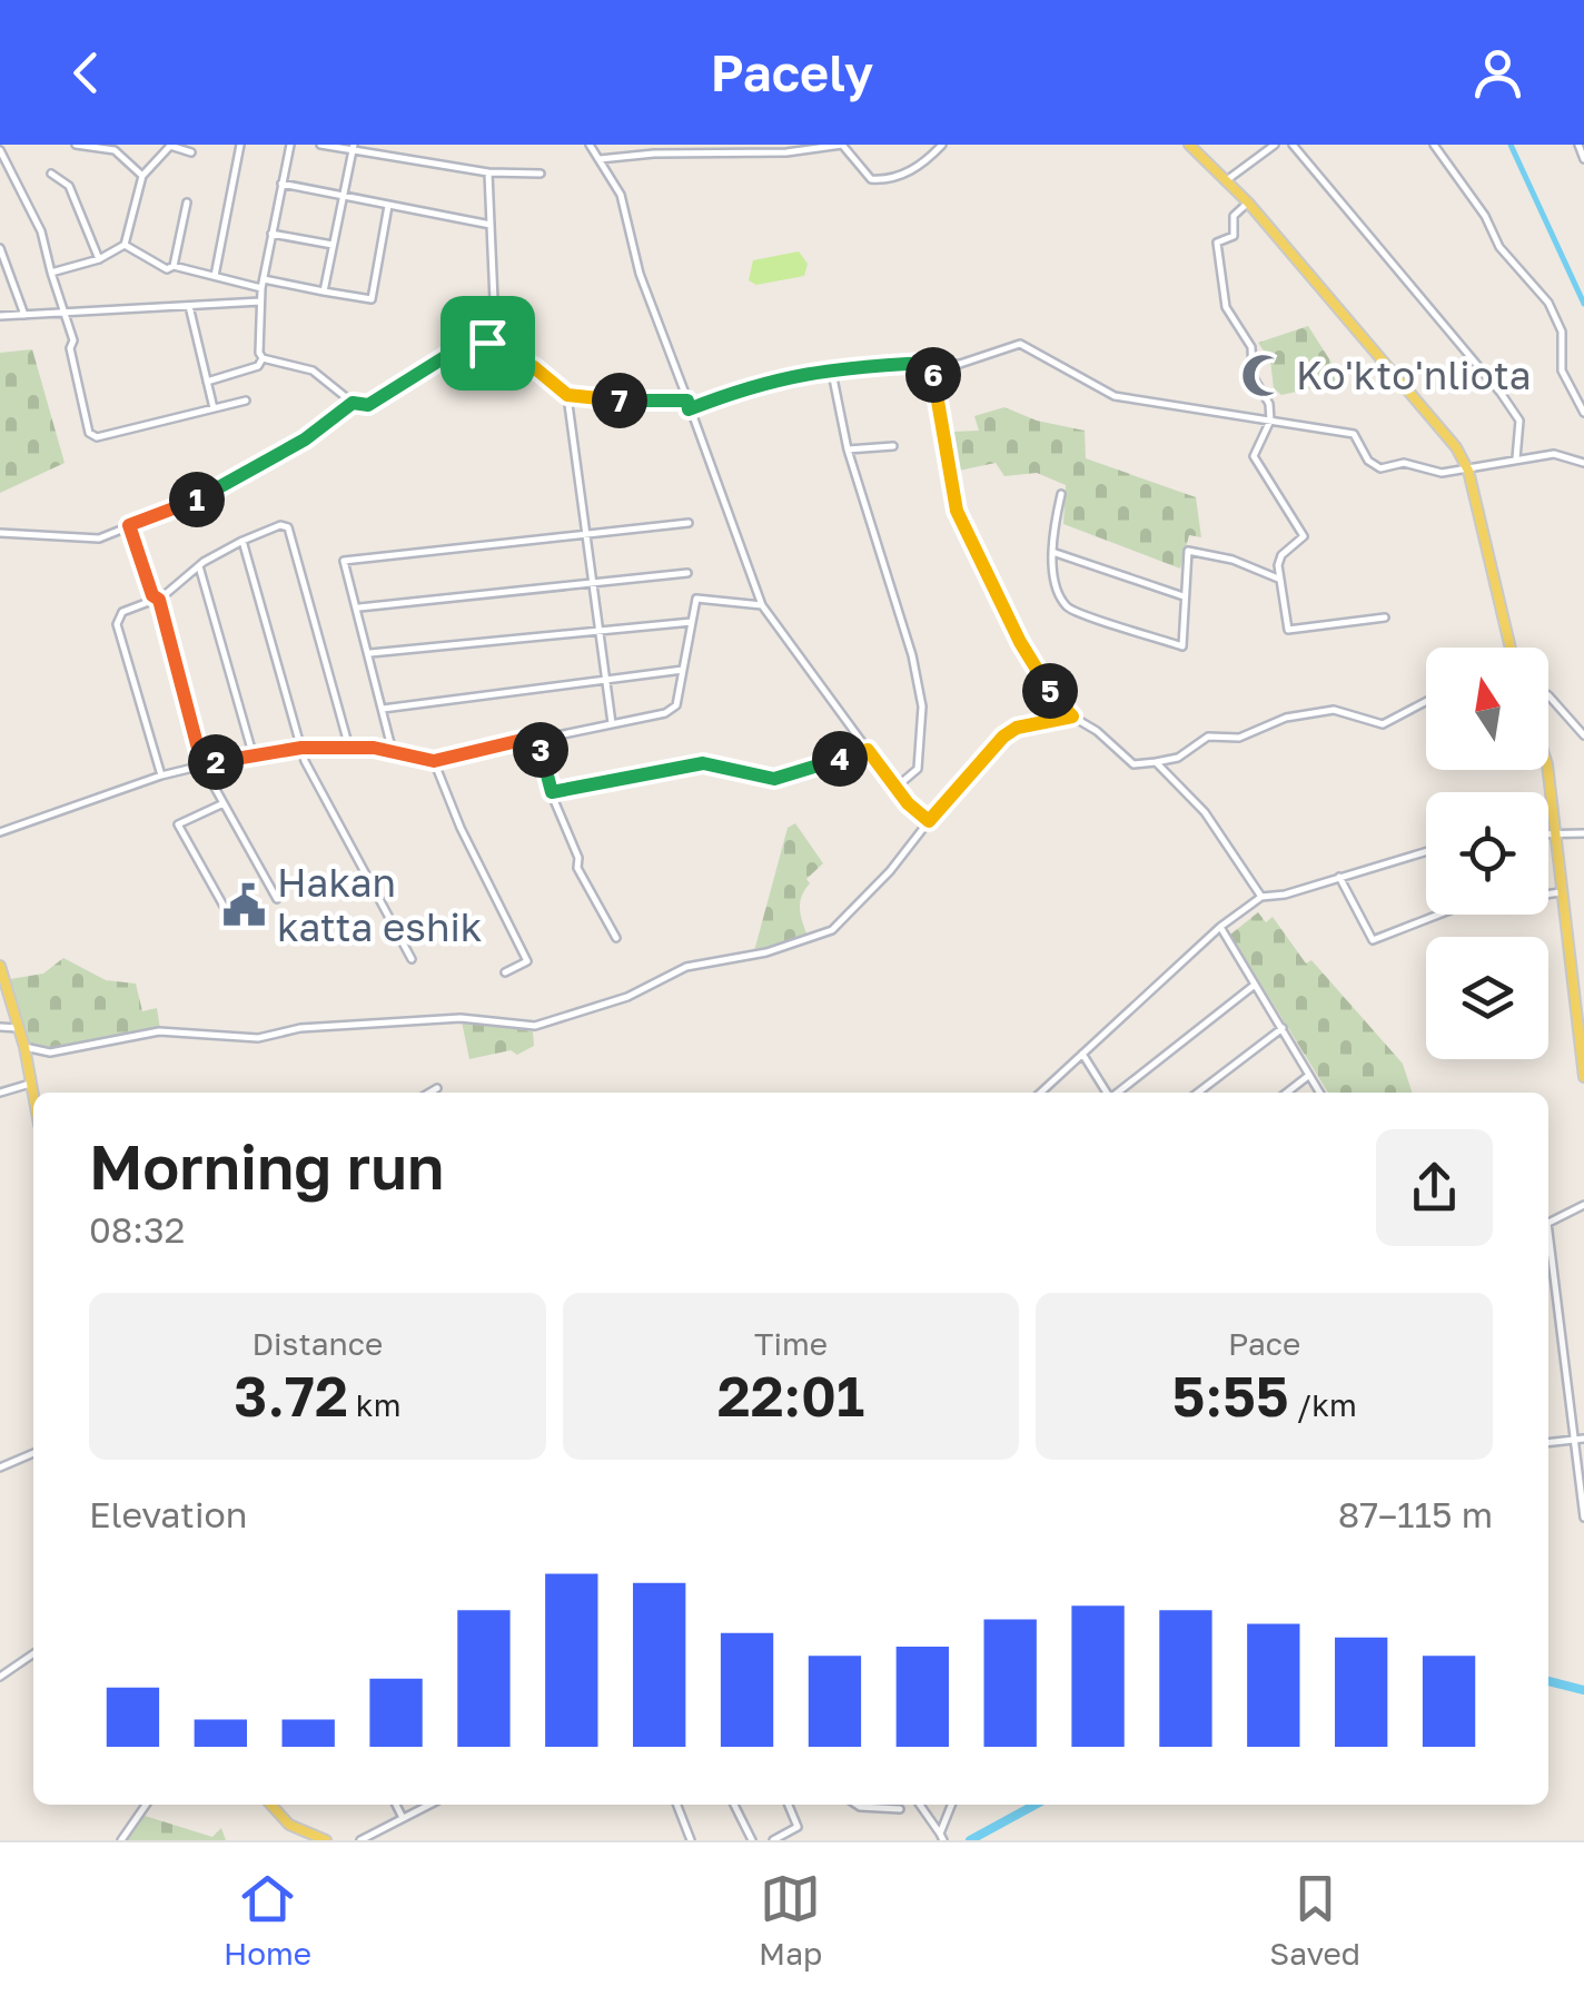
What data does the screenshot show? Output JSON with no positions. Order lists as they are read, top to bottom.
{
  "places": {
    "mosque": ["Ko'kto'nliota"],
    "public building": ["Hakan katta eshik"]
  },
  "north": "top",
  "page": {
    "header": "Pacely",
    "pins": [
      "6",
      "7",
      "1",
      "5",
      "3",
      "4",
      "2"
    ],
    "heading": ["Morning run", "08:32"],
    "stats": [
      ["Distance", "3.72 km"],
      ["Time", "22:01"],
      ["Pace", "5:55 /km"]
    ],
    "chart": ["Elevation", "87–115 m"],
    "tabs": ["Home", "Map", "Saved"]
  }
}
